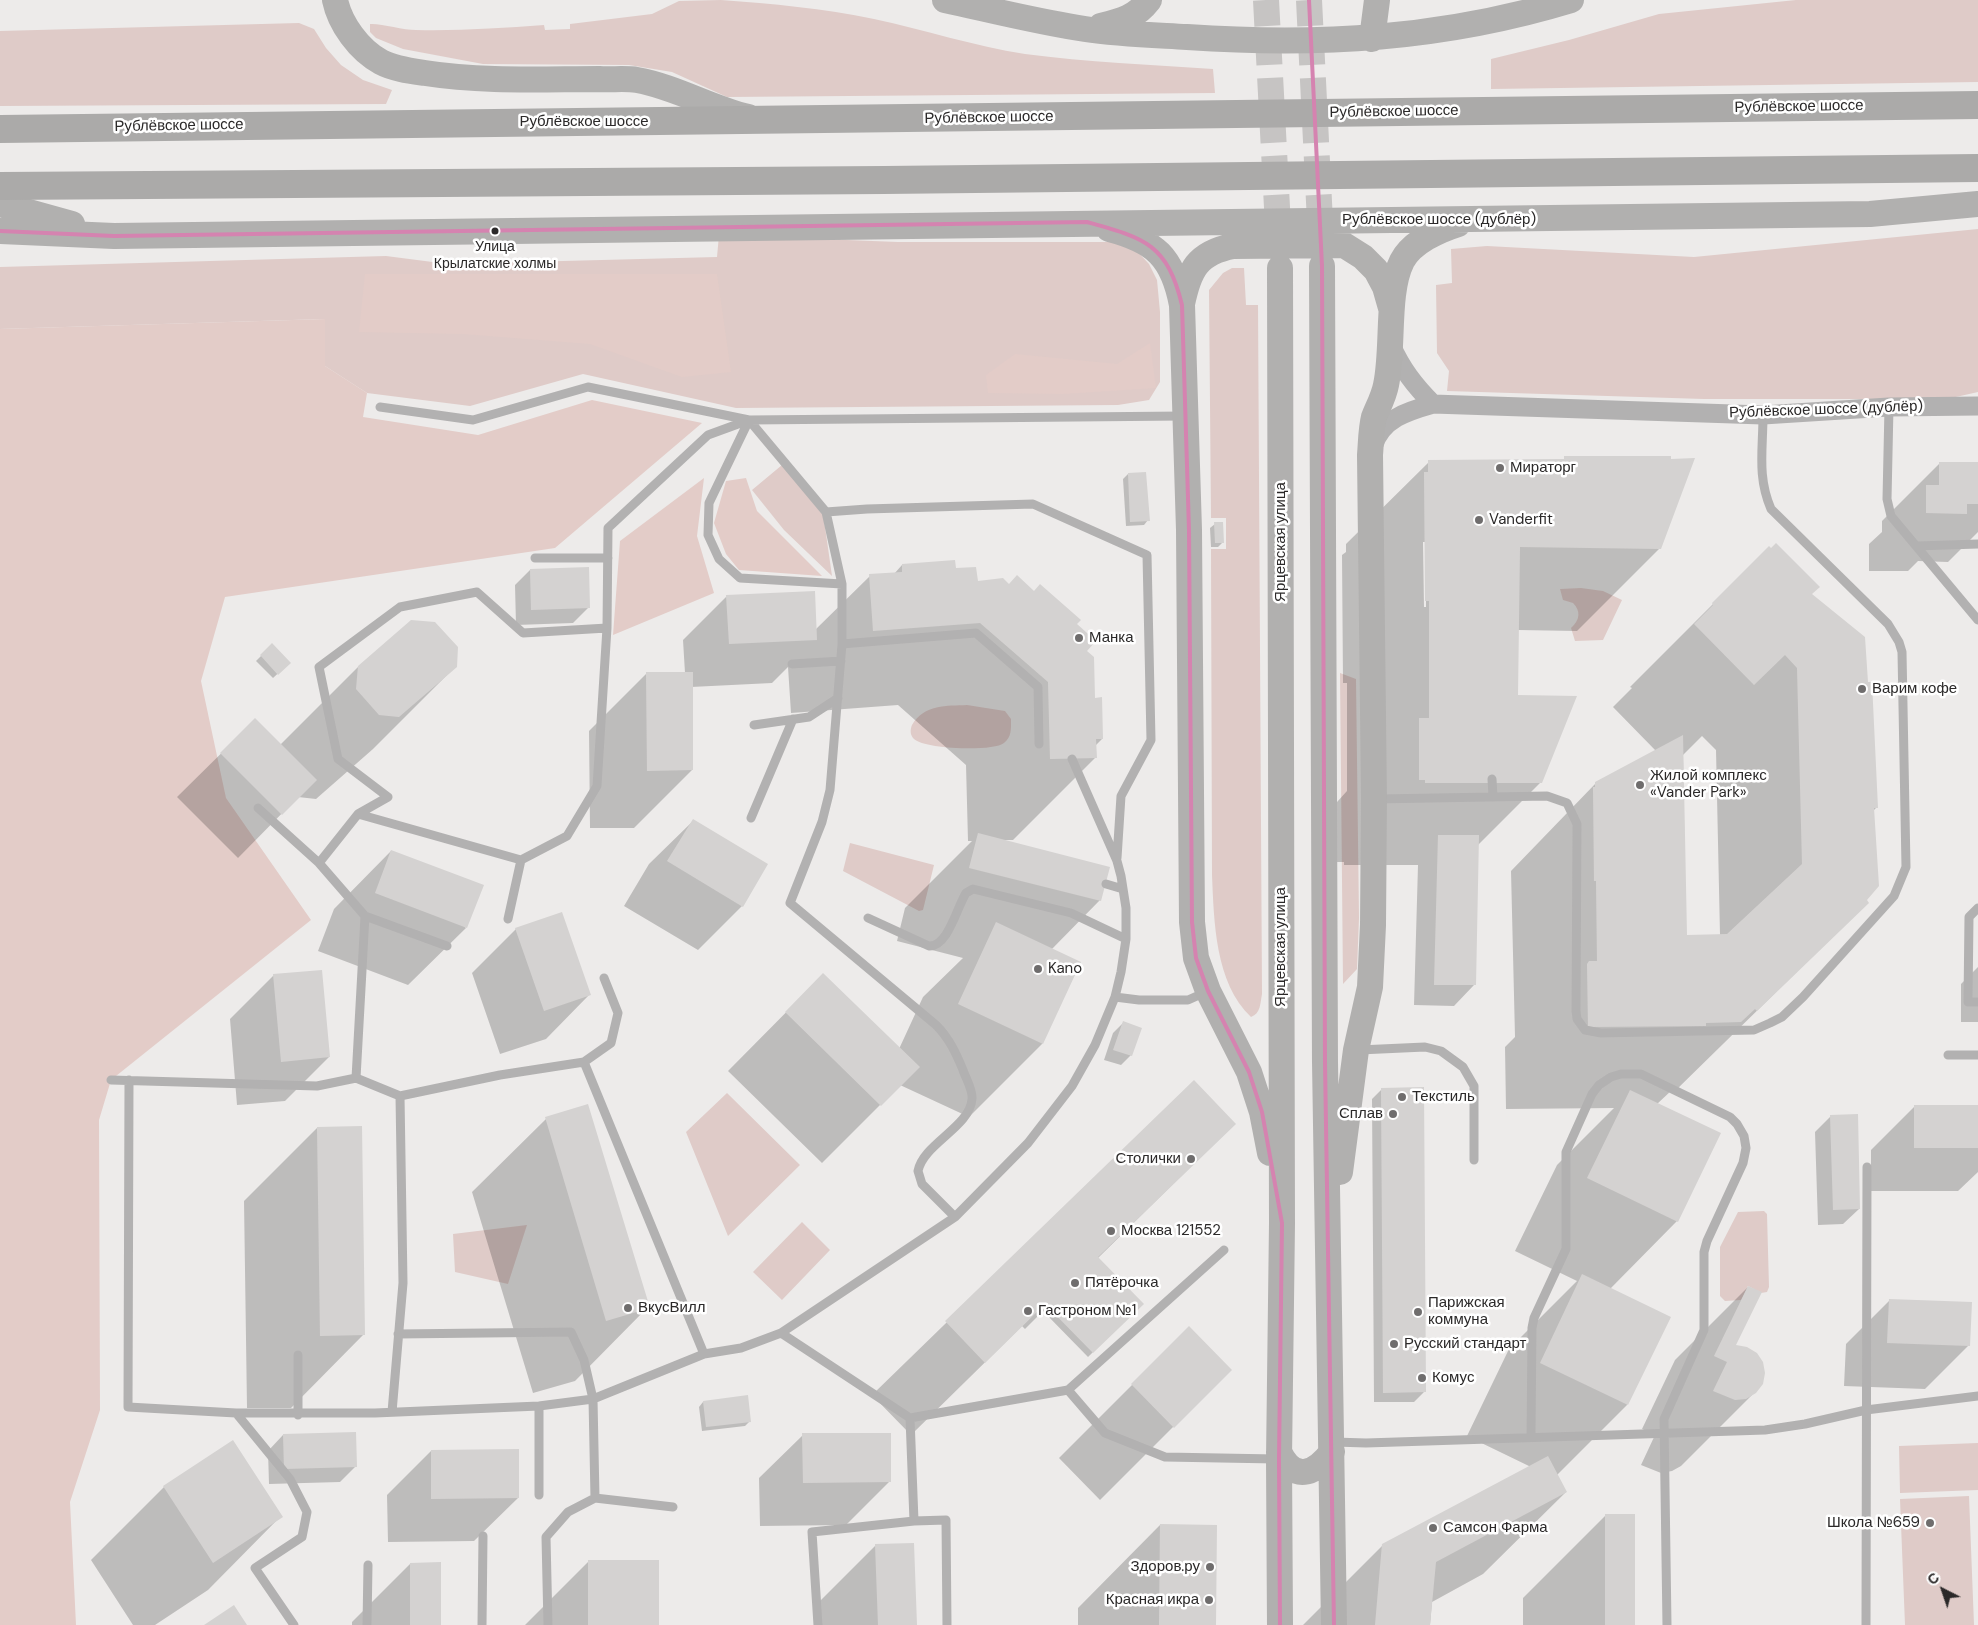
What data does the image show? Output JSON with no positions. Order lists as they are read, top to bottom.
{
  "streets": {
    "main road": ["Рублёвское шоссе", "Рублёвское шоссе (дублёр)", "Ярцевская улица"]
  },
  "places": [
    "Улица Крылатские холмы",
    "Мираторг",
    "Vanderfit",
    "Манка",
    "Варим кофе",
    "Жилой комплекс «Vander Park»",
    "Kano",
    "Текстиль",
    "Сплав",
    "Столички",
    "Москва 121552",
    "Пятёрочка",
    "ВкусВилл",
    "Гастроном №1",
    "Парижская коммуна",
    "Русский стандарт",
    "Комус",
    "Школа №659",
    "Самсон Фарма",
    "Здоров.ру",
    "Красная икра"
  ],
  "north": "top left"
}
